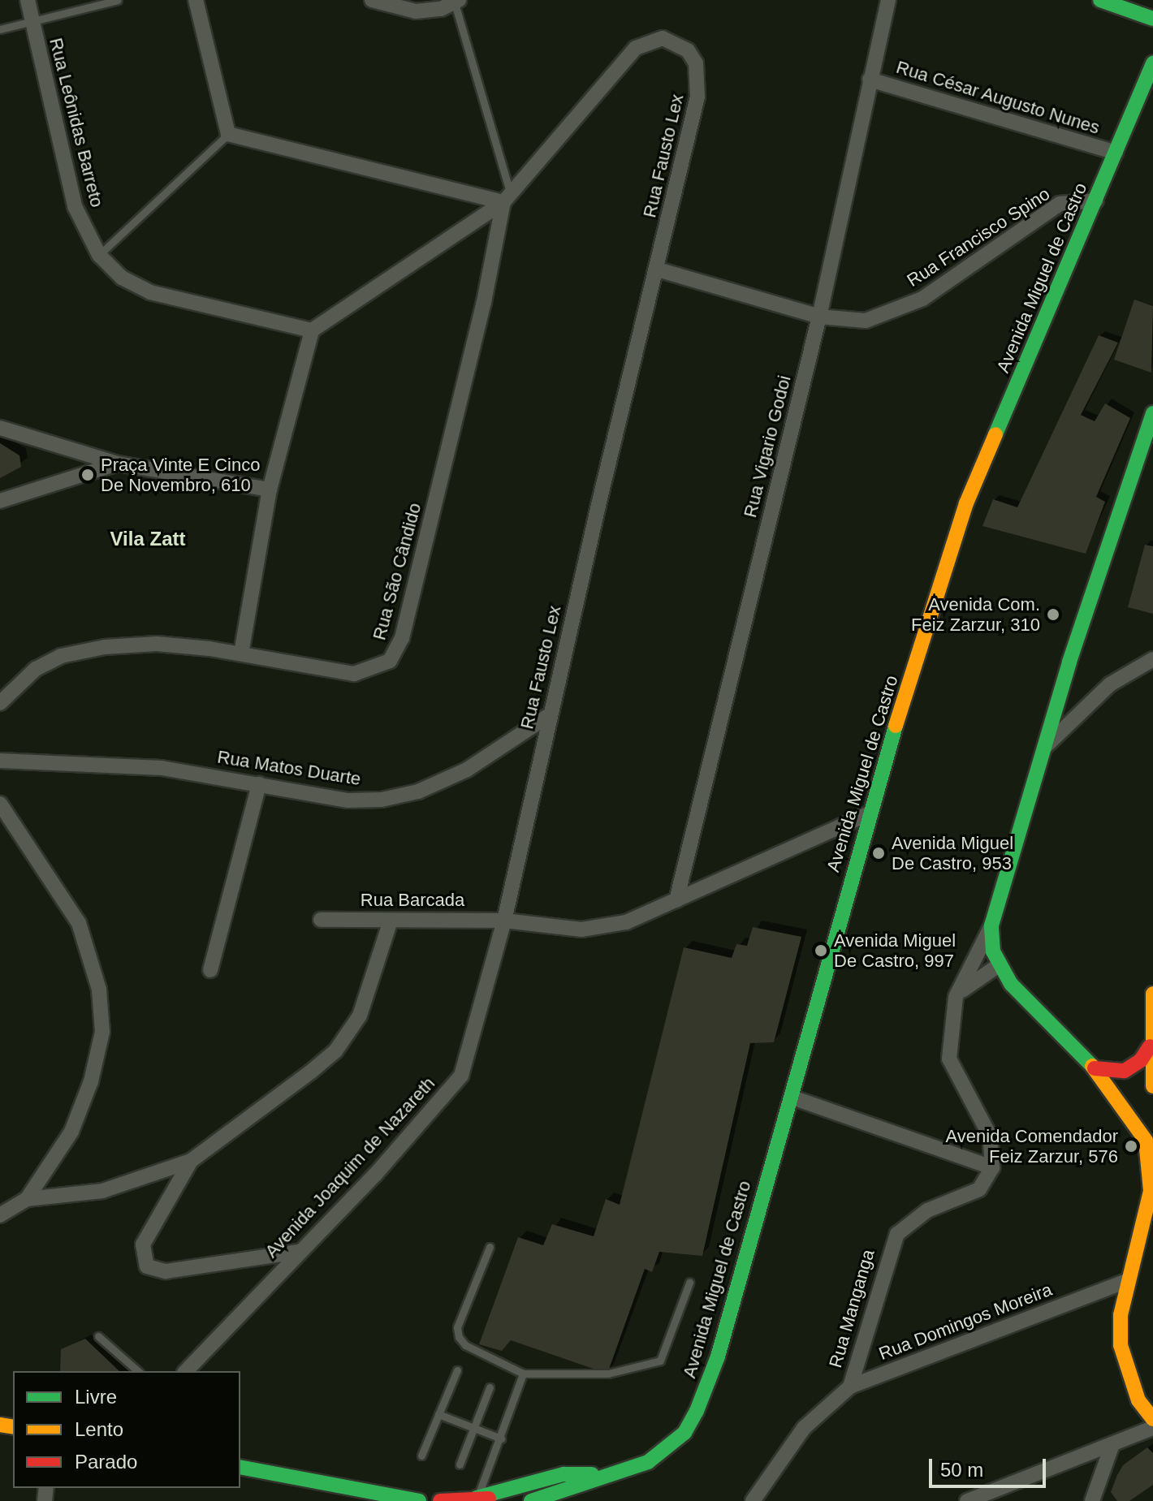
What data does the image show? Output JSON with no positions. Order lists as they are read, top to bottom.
{
  "streets": {
    "street": [
      "Rua César Augusto Nunes",
      "Rua Leônidas Barreto",
      "Rua Fausto Lex",
      "Rua Francisco Spino",
      "Avenida Miguel de Castro",
      "Rua Vigario Godoi",
      "Rua São Cândido",
      "Rua Matos Duarte",
      "Rua Barcada",
      "Avenida Joaquim de Nazareth",
      "Rua Manganga",
      "Rua Domingos Moreira"
    ]
  },
  "crossings": [
    ["Rua César Augusto Nunes", "Avenida Miguel de Castro"],
    ["Rua César Augusto Nunes", "Rua Vigario Godoi"],
    ["Rua Leônidas Barreto", "Rua Fausto Lex"],
    ["Rua Fausto Lex", "Rua Francisco Spino"],
    ["Rua Fausto Lex", "Rua São Cândido"],
    ["Rua Fausto Lex", "Rua Matos Duarte"],
    ["Rua Fausto Lex", "Rua Barcada"],
    ["Rua Fausto Lex", "Avenida Joaquim de Nazareth"],
    ["Rua Francisco Spino", "Avenida Miguel de Castro"],
    ["Rua Francisco Spino", "Rua Vigario Godoi"],
    ["Rua Barcada", "Avenida Joaquim de Nazareth"],
    ["Rua Manganga", "Rua Domingos Moreira"]
  ],
  "districts": ["Vila Zatt"],
  "places": [
    "Praça Vinte E Cinco De Novembro, 610",
    "Avenida Com. Feiz Zarzur, 310",
    "Avenida Miguel De Castro, 953",
    "Avenida Miguel De Castro, 997",
    "Avenida Comendador Feiz Zarzur, 576"
  ],
  "legend": ["Livre", "Lento", "Parado"],
  "scale_bar": "50 m"
}
